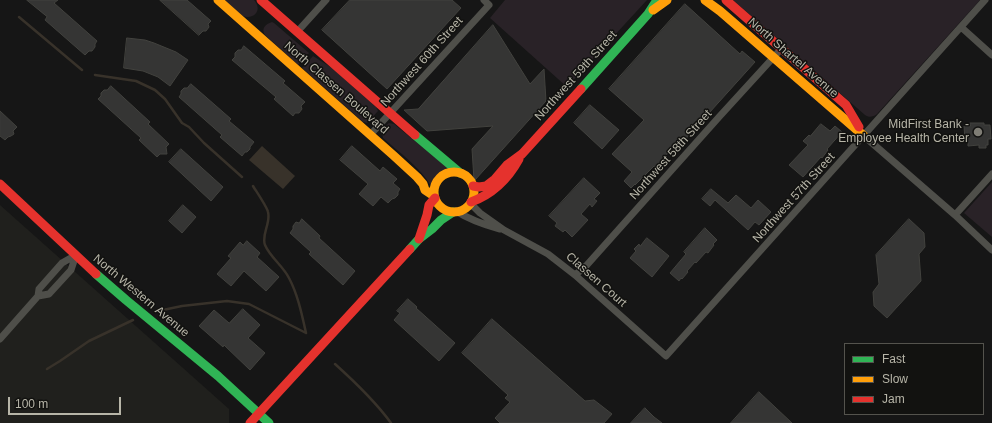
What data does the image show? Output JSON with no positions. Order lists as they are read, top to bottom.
{
  "streets": {
    "main road": [
      "North Shartel Avenue",
      "Northwest 59th Street",
      "North Classen Boulevard",
      "North Western Avenue"
    ],
    "street": [
      "Northwest 60th Street",
      "Northwest 58th Street",
      "Northwest 57th Street",
      "Classen Court"
    ]
  },
  "crossings": [
    ["North Shartel Avenue", "Northwest 58th Street"],
    ["North Shartel Avenue", "Northwest 57th Street"],
    ["Northwest 60th Street", "North Classen Boulevard"],
    ["Northwest 59th Street", "North Classen Boulevard"],
    ["Northwest 59th Street", "Classen Court"],
    ["North Classen Boulevard", "Classen Court"],
    ["Northwest 58th Street", "Classen Court"],
    ["Northwest 57th Street", "Classen Court"]
  ],
  "places": ["MidFirst Bank - Employee Health Center"],
  "legend": ["Fast", "Slow", "Jam"],
  "scale_bar": "100 m"
}
